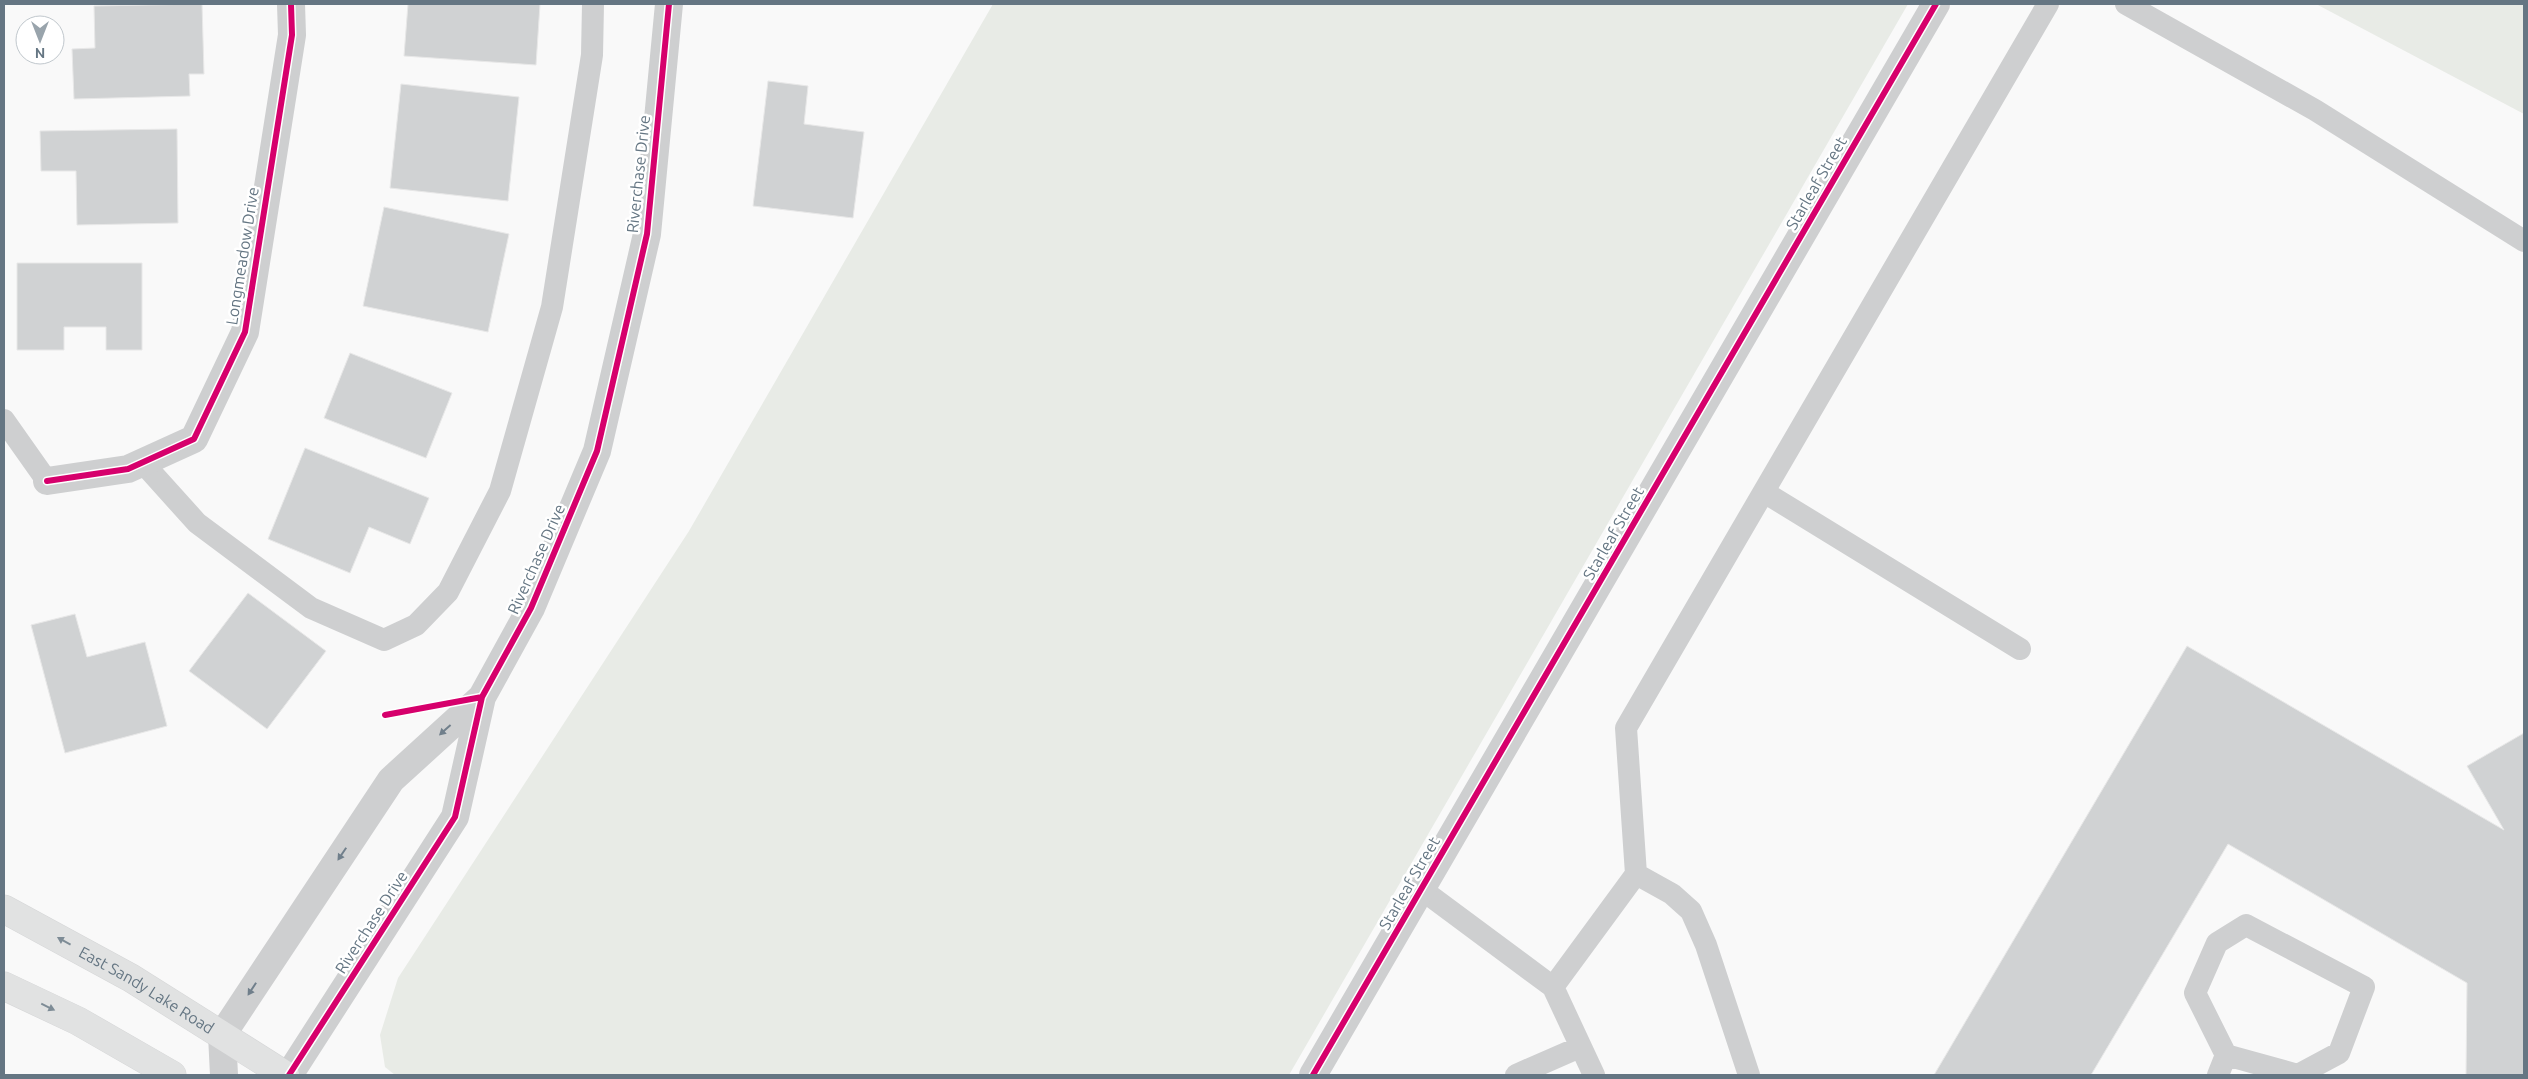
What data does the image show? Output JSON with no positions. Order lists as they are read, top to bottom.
{
  "streets": {
    "main road": ["East Sandy Lake Road"],
    "street": ["Riverchase Drive", "Starleaf Street", "Longmeadow Drive"]
  },
  "crossings": [
    ["Riverchase Drive", "East Sandy Lake Road"]
  ],
  "north": "bottom"
}
